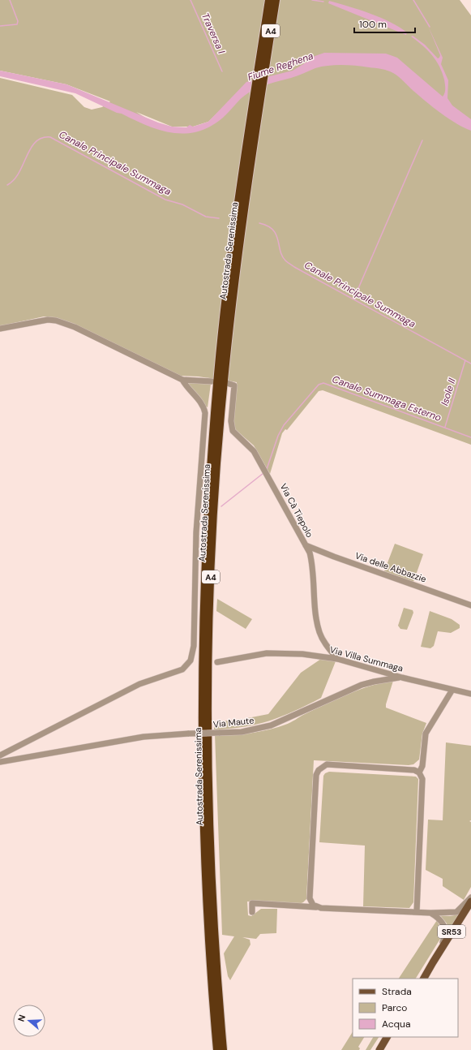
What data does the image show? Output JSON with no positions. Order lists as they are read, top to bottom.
{
  "streets": {
    "highway": ["A4", "Autostrada Serenissima"],
    "main road": ["SR53"],
    "street": [
      "Via Cà Tiepolo",
      "Via delle Abbazzie",
      "Via Villa Summaga",
      "Via Maute"
    ]
  },
  "crossings": [
    ["Via Cà Tiepolo", "Via delle Abbazzie"],
    ["Via Cà Tiepolo", "Via Villa Summaga"],
    ["Via Villa Summaga", "Via Maute"]
  ],
  "water": [
    "Traversa I",
    "Fiume Reghena",
    "Canale Principale Summaga",
    "Isole II",
    "Canale Summaga Esterno"
  ],
  "legend": ["Strada", "Parco", "Acqua"],
  "scale_bar": "100 m",
  "north": "left"
}
